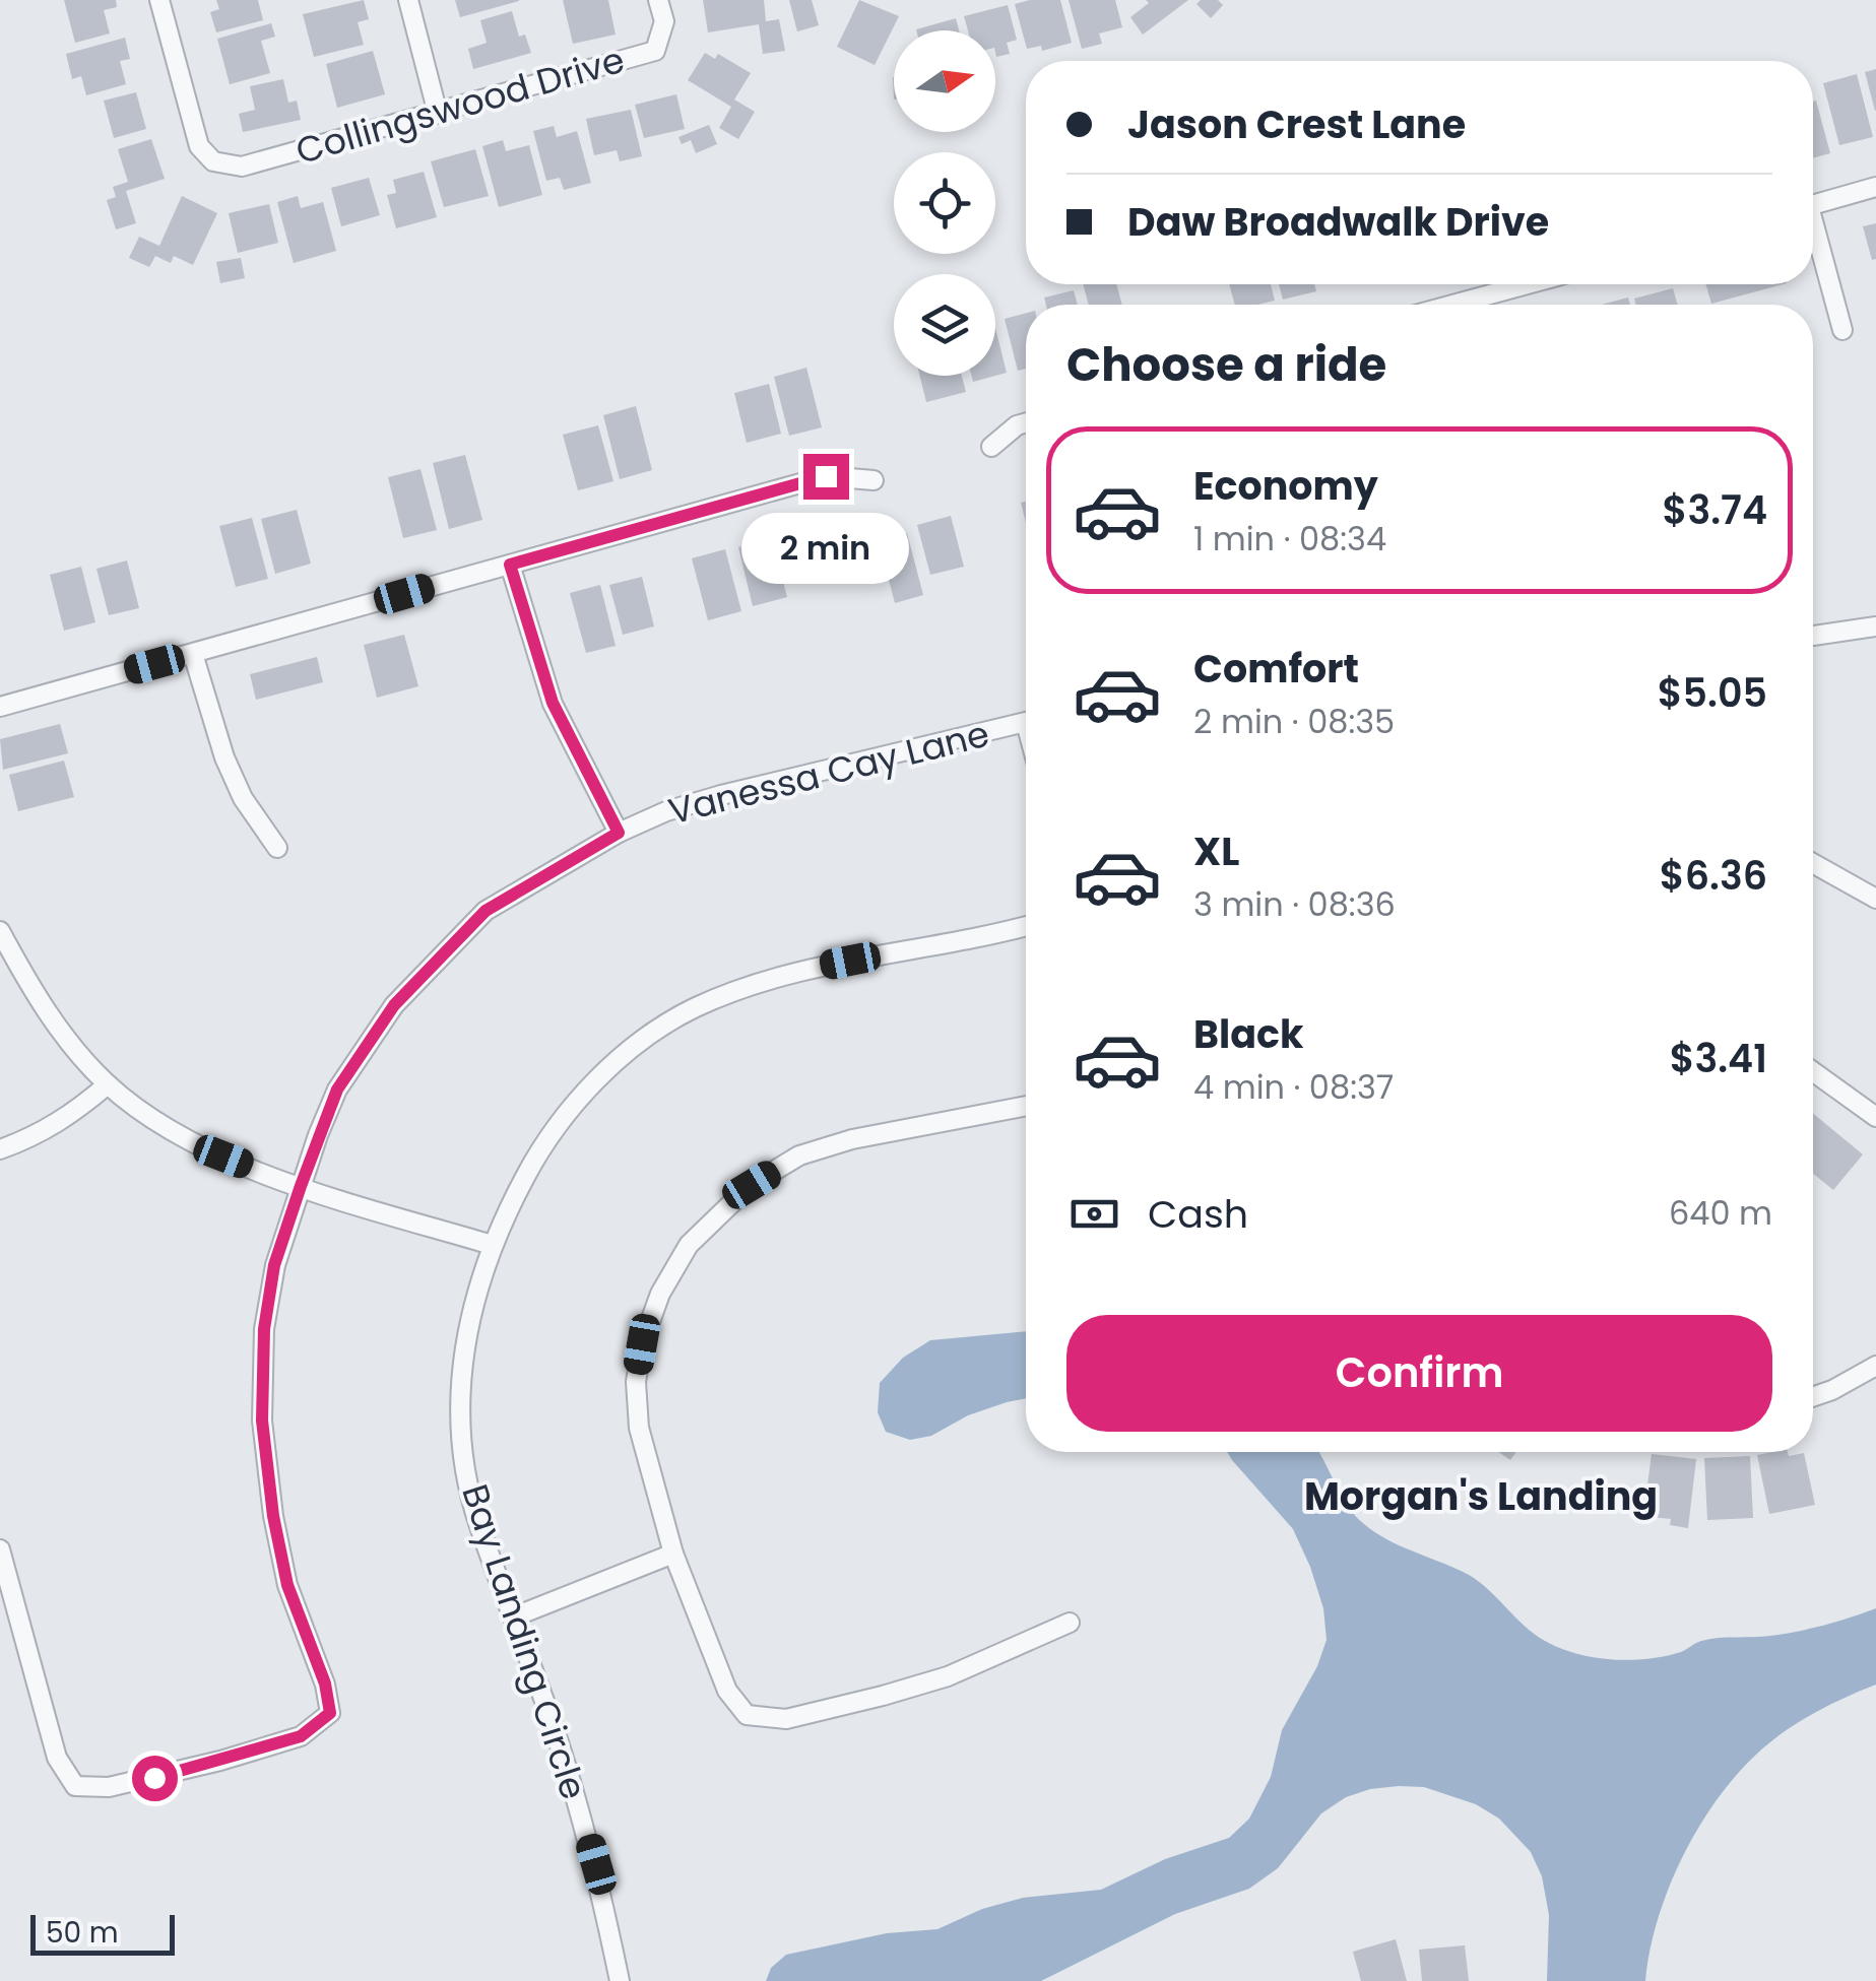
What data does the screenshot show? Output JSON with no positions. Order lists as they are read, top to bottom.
{
  "streets": {
    "street": ["Collingswood Drive", "Vanessa Cay Lane", "Bay Landing Circle"]
  },
  "districts": ["Morgan's Landing"],
  "scale_bar": "50 m",
  "north": "right",
  "page": {
    "banner": ["Jason Crest Lane", "Daw Broadwalk Drive"],
    "heading": "Choose a ride",
    "list": [
      {
        "name": "Economy",
        "note": "1 min · 08:34",
        "value": "$3.74"
      },
      {
        "name": "Comfort",
        "note": "2 min · 08:35",
        "value": "$5.05"
      },
      {
        "name": "XL",
        "note": "3 min · 08:36",
        "value": "$6.36"
      },
      {
        "name": "Black",
        "note": "4 min · 08:37",
        "value": "$3.41"
      }
    ],
    "bubble": "2 min",
    "pay": ["Cash", "640 m"],
    "buttons": "Confirm",
    "scale": "50 m"
  }
}
